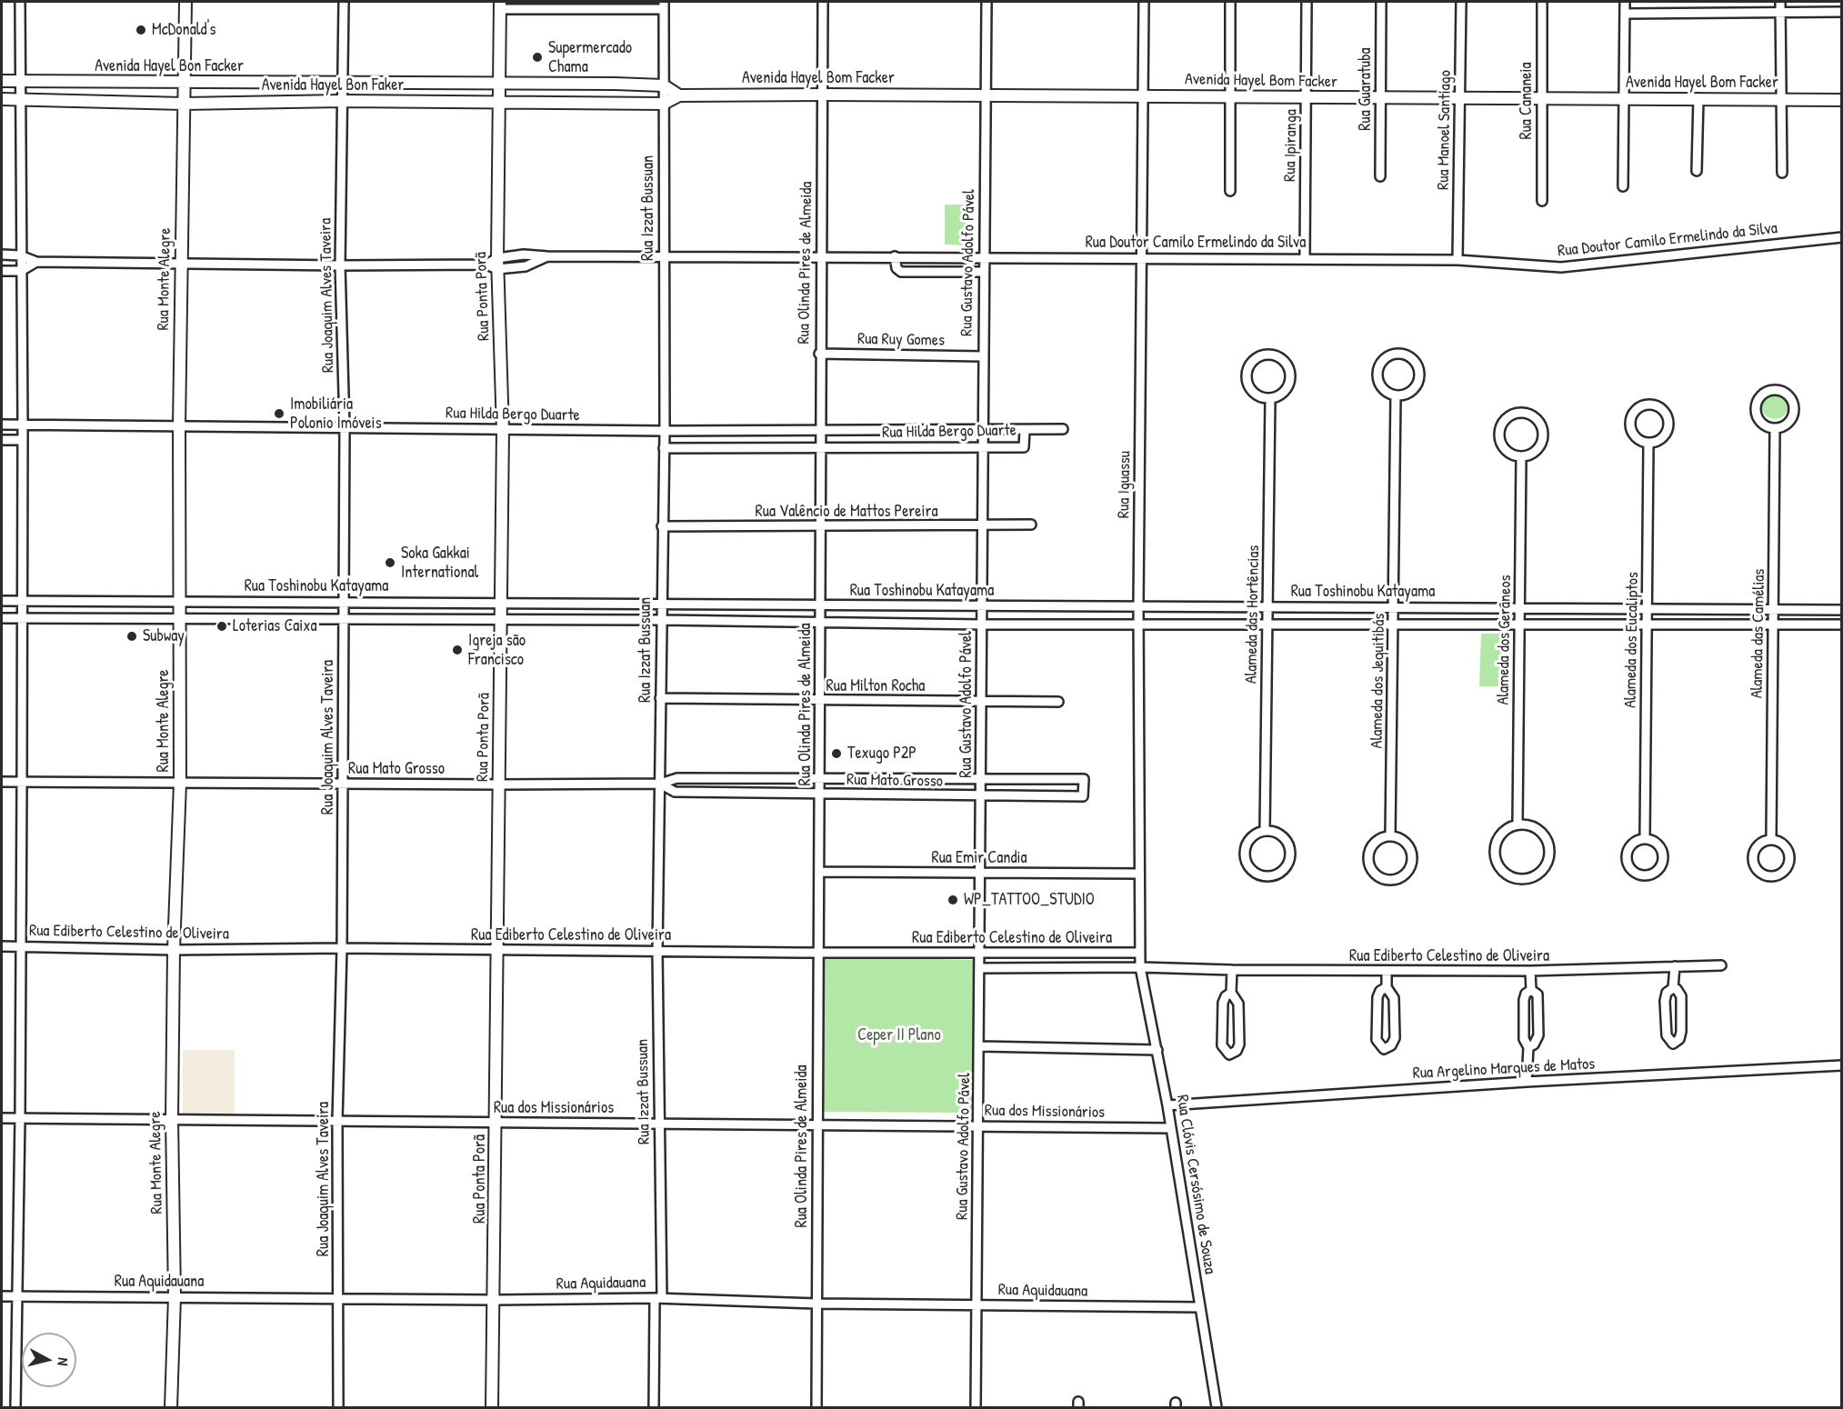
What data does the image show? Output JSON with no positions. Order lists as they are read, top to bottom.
{
  "streets": {
    "street": [
      "Avenida Hayel Bon Facker",
      "Avenida Hayel Bom Facker",
      "Avenida Hayel Bon Faker",
      "Rua Guaratuba",
      "Rua Cananeia",
      "Rua Manoel Santiago",
      "Rua Ipiranga",
      "Rua Izzat Bussuan",
      "Rua Doutor Camilo Ermelindo da Silva",
      "Rua Olinda Pires de Almeida",
      "Rua Gustavo Adolfo Pável",
      "Rua Monte Alegre",
      "Rua Joaquim Alves Taveira",
      "Rua Ponta Porã",
      "Rua Ruy Gomes",
      "Rua Hilda Bergo Duarte",
      "Rua Iguassu",
      "Rua Valêncio de Mattos Pereira",
      "Rua Toshinobu Katayama",
      "Alameda das Hortências",
      "Alameda das Camélias",
      "Alameda dos Gerâneos",
      "Alameda dos Eucaliptos",
      "Alameda dos Jequitibás",
      "Rua Milton Rocha",
      "Rua Mato Grosso",
      "Rua Emir Candia",
      "Rua Ediberto Celestino de Oliveira",
      "Rua Argelino Marques de Matos",
      "Rua dos Missionários",
      "Rua Clóvis Cersósimo de Souza",
      "Rua Aquidauana"
    ]
  },
  "crossings": [
    ["Avenida Hayel Bon Facker", "Rua Izzat Bussuan"],
    ["Avenida Hayel Bon Facker", "Rua Monte Alegre"],
    ["Avenida Hayel Bon Facker", "Rua Joaquim Alves Taveira"],
    ["Avenida Hayel Bon Facker", "Rua Ponta Porã"],
    ["Avenida Hayel Bom Facker", "Avenida Hayel Bon Faker"],
    ["Avenida Hayel Bom Facker", "Rua Guaratuba"],
    ["Avenida Hayel Bom Facker", "Rua Cananeia"],
    ["Avenida Hayel Bom Facker", "Rua Manoel Santiago"],
    ["Avenida Hayel Bom Facker", "Rua Ipiranga"],
    ["Avenida Hayel Bom Facker", "Rua Izzat Bussuan"],
    ["Avenida Hayel Bom Facker", "Rua Olinda Pires de Almeida"],
    ["Avenida Hayel Bom Facker", "Rua Gustavo Adolfo Pável"],
    ["Avenida Hayel Bom Facker", "Rua Iguassu"],
    ["Avenida Hayel Bon Faker", "Rua Izzat Bussuan"],
    ["Avenida Hayel Bon Faker", "Rua Monte Alegre"],
    ["Avenida Hayel Bon Faker", "Rua Joaquim Alves Taveira"],
    ["Avenida Hayel Bon Faker", "Rua Ponta Porã"],
    ["Rua Manoel Santiago", "Rua Doutor Camilo Ermelindo da Silva"],
    ["Rua Ipiranga", "Rua Doutor Camilo Ermelindo da Silva"],
    ["Rua Izzat Bussuan", "Rua Doutor Camilo Ermelindo da Silva"],
    ["Rua Izzat Bussuan", "Rua Hilda Bergo Duarte"],
    ["Rua Izzat Bussuan", "Rua Valêncio de Mattos Pereira"],
    ["Rua Izzat Bussuan", "Rua Toshinobu Katayama"],
    ["Rua Izzat Bussuan", "Rua Milton Rocha"],
    ["Rua Izzat Bussuan", "Rua Mato Grosso"],
    ["Rua Izzat Bussuan", "Rua Ediberto Celestino de Oliveira"],
    ["Rua Izzat Bussuan", "Rua dos Missionários"],
    ["Rua Izzat Bussuan", "Rua Aquidauana"],
    ["Rua Doutor Camilo Ermelindo da Silva", "Rua Olinda Pires de Almeida"],
    ["Rua Doutor Camilo Ermelindo da Silva", "Rua Gustavo Adolfo Pável"],
    ["Rua Doutor Camilo Ermelindo da Silva", "Rua Ponta Porã"],
    ["Rua Doutor Camilo Ermelindo da Silva", "Rua Iguassu"],
    ["Rua Olinda Pires de Almeida", "Rua Ruy Gomes"],
    ["Rua Olinda Pires de Almeida", "Rua Hilda Bergo Duarte"],
    ["Rua Olinda Pires de Almeida", "Rua Valêncio de Mattos Pereira"],
    ["Rua Olinda Pires de Almeida", "Rua Toshinobu Katayama"],
    ["Rua Olinda Pires de Almeida", "Rua Milton Rocha"],
    ["Rua Olinda Pires de Almeida", "Rua Mato Grosso"],
    ["Rua Olinda Pires de Almeida", "Rua Emir Candia"],
    ["Rua Olinda Pires de Almeida", "Rua Ediberto Celestino de Oliveira"],
    ["Rua Olinda Pires de Almeida", "Rua dos Missionários"],
    ["Rua Olinda Pires de Almeida", "Rua Aquidauana"],
    ["Rua Gustavo Adolfo Pável", "Rua Ruy Gomes"],
    ["Rua Gustavo Adolfo Pável", "Rua Hilda Bergo Duarte"],
    ["Rua Gustavo Adolfo Pável", "Rua Valêncio de Mattos Pereira"],
    ["Rua Gustavo Adolfo Pável", "Rua Toshinobu Katayama"],
    ["Rua Gustavo Adolfo Pável", "Rua Milton Rocha"],
    ["Rua Gustavo Adolfo Pável", "Rua Mato Grosso"],
    ["Rua Gustavo Adolfo Pável", "Rua Emir Candia"],
    ["Rua Gustavo Adolfo Pável", "Rua Ediberto Celestino de Oliveira"],
    ["Rua Gustavo Adolfo Pável", "Rua dos Missionários"],
    ["Rua Gustavo Adolfo Pável", "Rua Aquidauana"],
    ["Rua Monte Alegre", "Rua Hilda Bergo Duarte"],
    ["Rua Monte Alegre", "Rua Toshinobu Katayama"],
    ["Rua Monte Alegre", "Rua Mato Grosso"],
    ["Rua Monte Alegre", "Rua Ediberto Celestino de Oliveira"],
    ["Rua Monte Alegre", "Rua dos Missionários"],
    ["Rua Monte Alegre", "Rua Aquidauana"],
    ["Rua Joaquim Alves Taveira", "Rua Hilda Bergo Duarte"],
    ["Rua Joaquim Alves Taveira", "Rua Toshinobu Katayama"],
    ["Rua Joaquim Alves Taveira", "Rua Mato Grosso"],
    ["Rua Joaquim Alves Taveira", "Rua Ediberto Celestino de Oliveira"],
    ["Rua Joaquim Alves Taveira", "Rua dos Missionários"],
    ["Rua Joaquim Alves Taveira", "Rua Aquidauana"],
    ["Rua Ponta Porã", "Rua Hilda Bergo Duarte"],
    ["Rua Ponta Porã", "Rua Toshinobu Katayama"],
    ["Rua Ponta Porã", "Rua Mato Grosso"],
    ["Rua Ponta Porã", "Rua Ediberto Celestino de Oliveira"],
    ["Rua Ponta Porã", "Rua dos Missionários"],
    ["Rua Ponta Porã", "Rua Aquidauana"],
    ["Rua Iguassu", "Rua Toshinobu Katayama"],
    ["Rua Iguassu", "Rua Emir Candia"],
    ["Rua Iguassu", "Rua Ediberto Celestino de Oliveira"],
    ["Rua Iguassu", "Rua Clóvis Cersósimo de Souza"],
    ["Rua Toshinobu Katayama", "Alameda das Hortências"],
    ["Rua Toshinobu Katayama", "Alameda das Camélias"],
    ["Rua Toshinobu Katayama", "Alameda dos Gerâneos"],
    ["Rua Toshinobu Katayama", "Alameda dos Eucaliptos"],
    ["Rua Toshinobu Katayama", "Alameda dos Jequitibás"],
    ["Rua Ediberto Celestino de Oliveira", "Rua Clóvis Cersósimo de Souza"],
    ["Rua Argelino Marques de Matos", "Rua Clóvis Cersósimo de Souza"],
    ["Rua dos Missionários", "Rua Clóvis Cersósimo de Souza"],
    ["Rua Clóvis Cersósimo de Souza", "Rua Aquidauana"]
  ],
  "parks": ["Ceper II Plano"],
  "places": [
    "McDonald's",
    "Supermercado Chama",
    "Imobiliária Polonio Imóveis",
    "Soka Gakkai International",
    "Loterias Caixa",
    "Subway",
    "Igreja são Francisco",
    "Texugo P2P",
    "WP_TATTOO_STUDIO"
  ],
  "north": "right"
}
